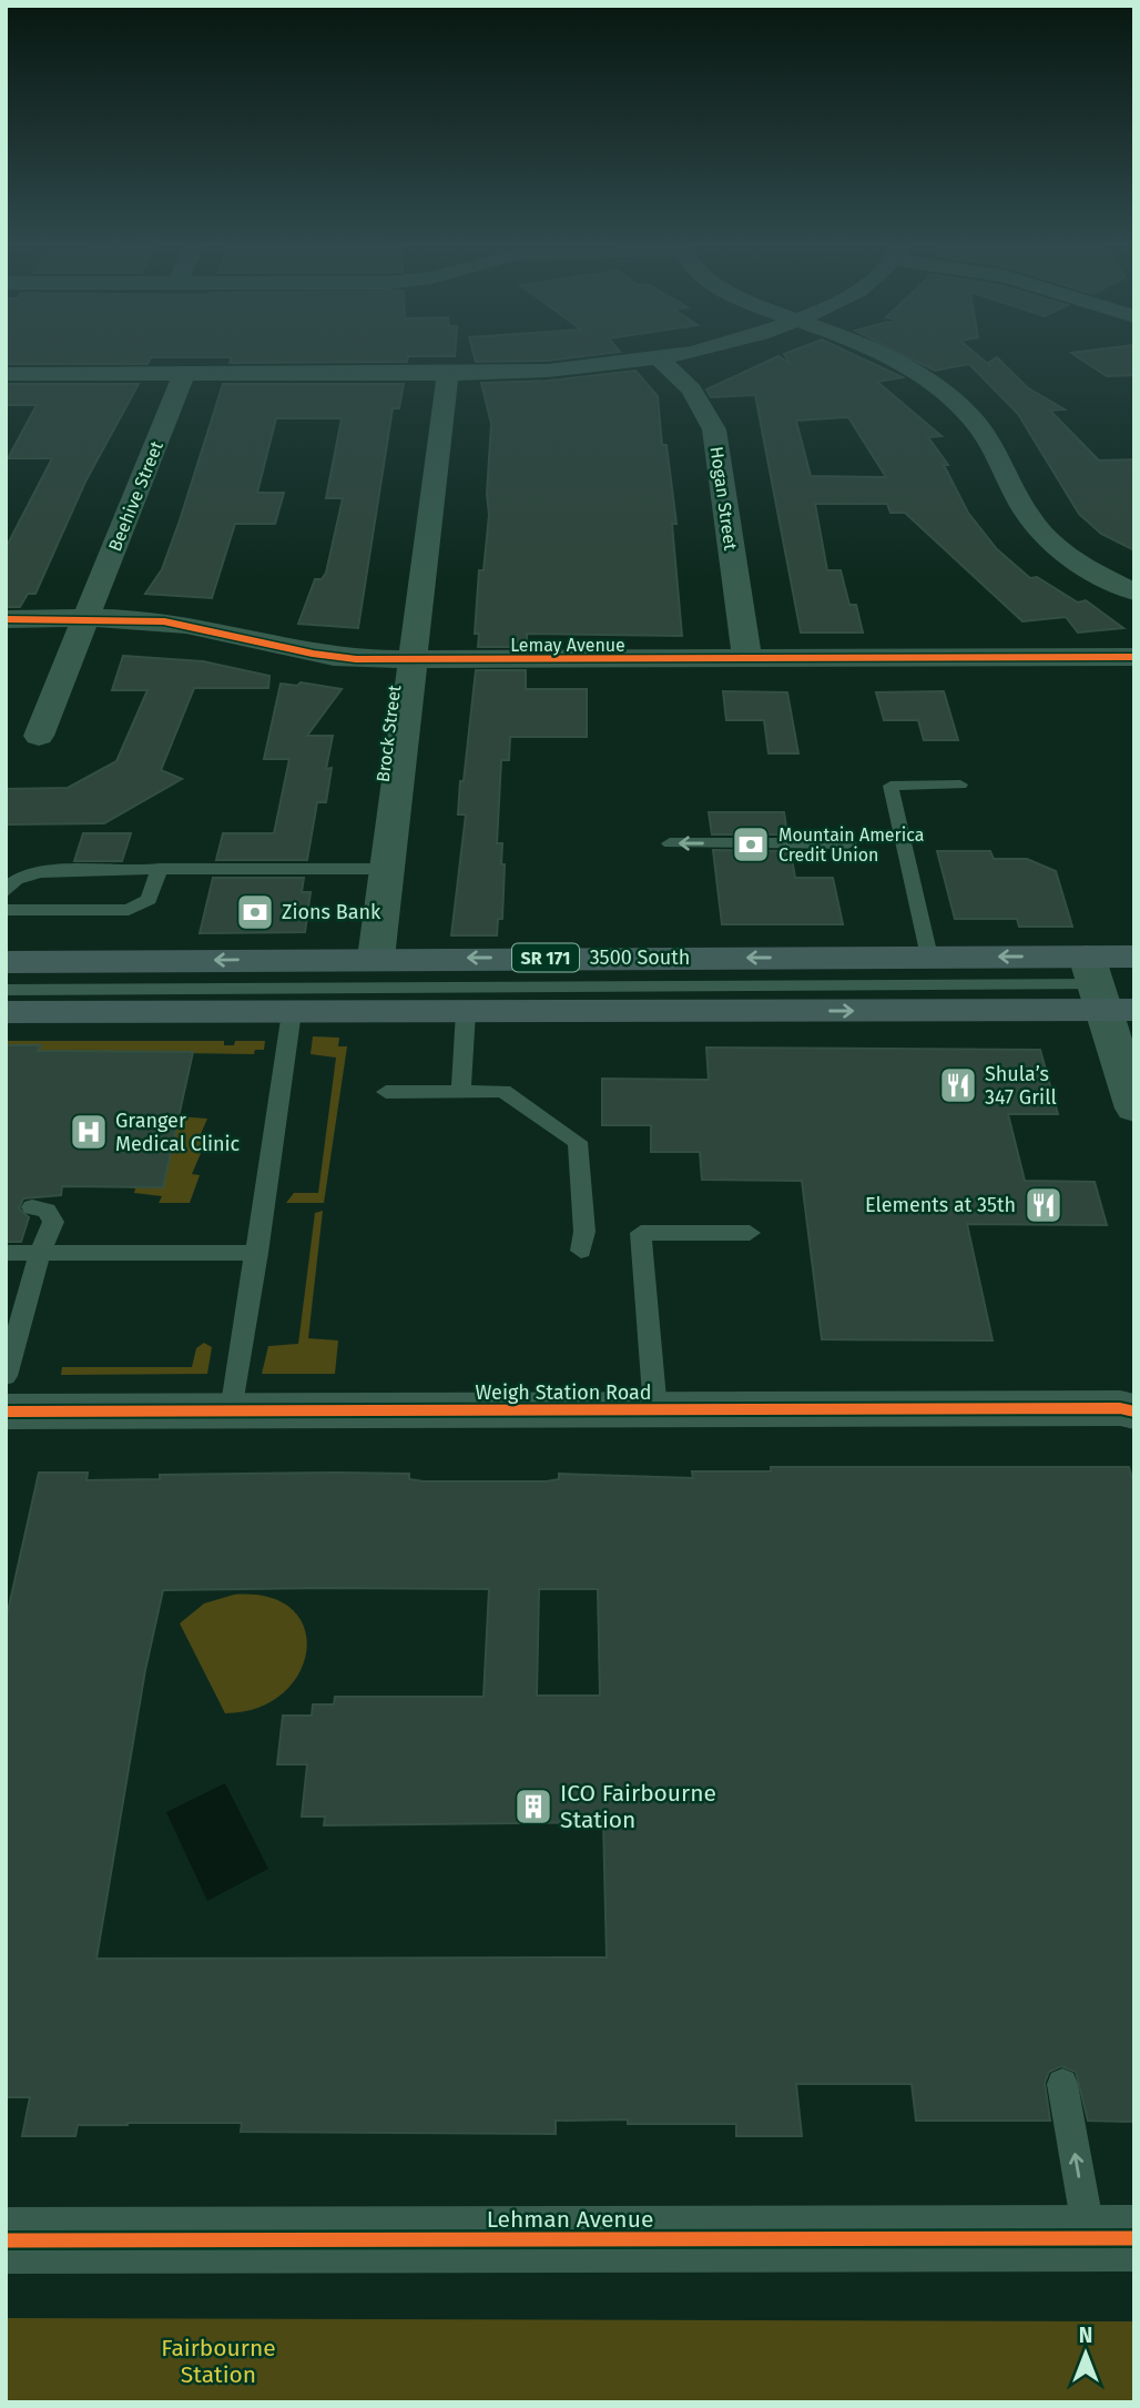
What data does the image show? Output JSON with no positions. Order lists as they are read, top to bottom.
{
  "streets": {
    "main road": ["SR 171", "3500 South"],
    "street": [
      "Beehive Street",
      "Hogan Street",
      "Lemay Avenue",
      "Brock Street",
      "Weigh Station Road",
      "Lehman Avenue"
    ]
  },
  "crossings": [
    ["Beehive Street", "Lemay Avenue"],
    ["Hogan Street", "Lemay Avenue"],
    ["Lemay Avenue", "Brock Street"],
    ["Brock Street", "3500 South"]
  ],
  "parks": ["Fairbourne Station"],
  "places": {
    "bank": ["Mountain America Credit Union", "Zions Bank"],
    "restaurant": ["Shula’s 347 Grill", "Elements at 35th"],
    "hospital": ["Granger Medical Clinic"],
    "building": ["ICO Fairbourne Station"]
  },
  "north": "top"
}
